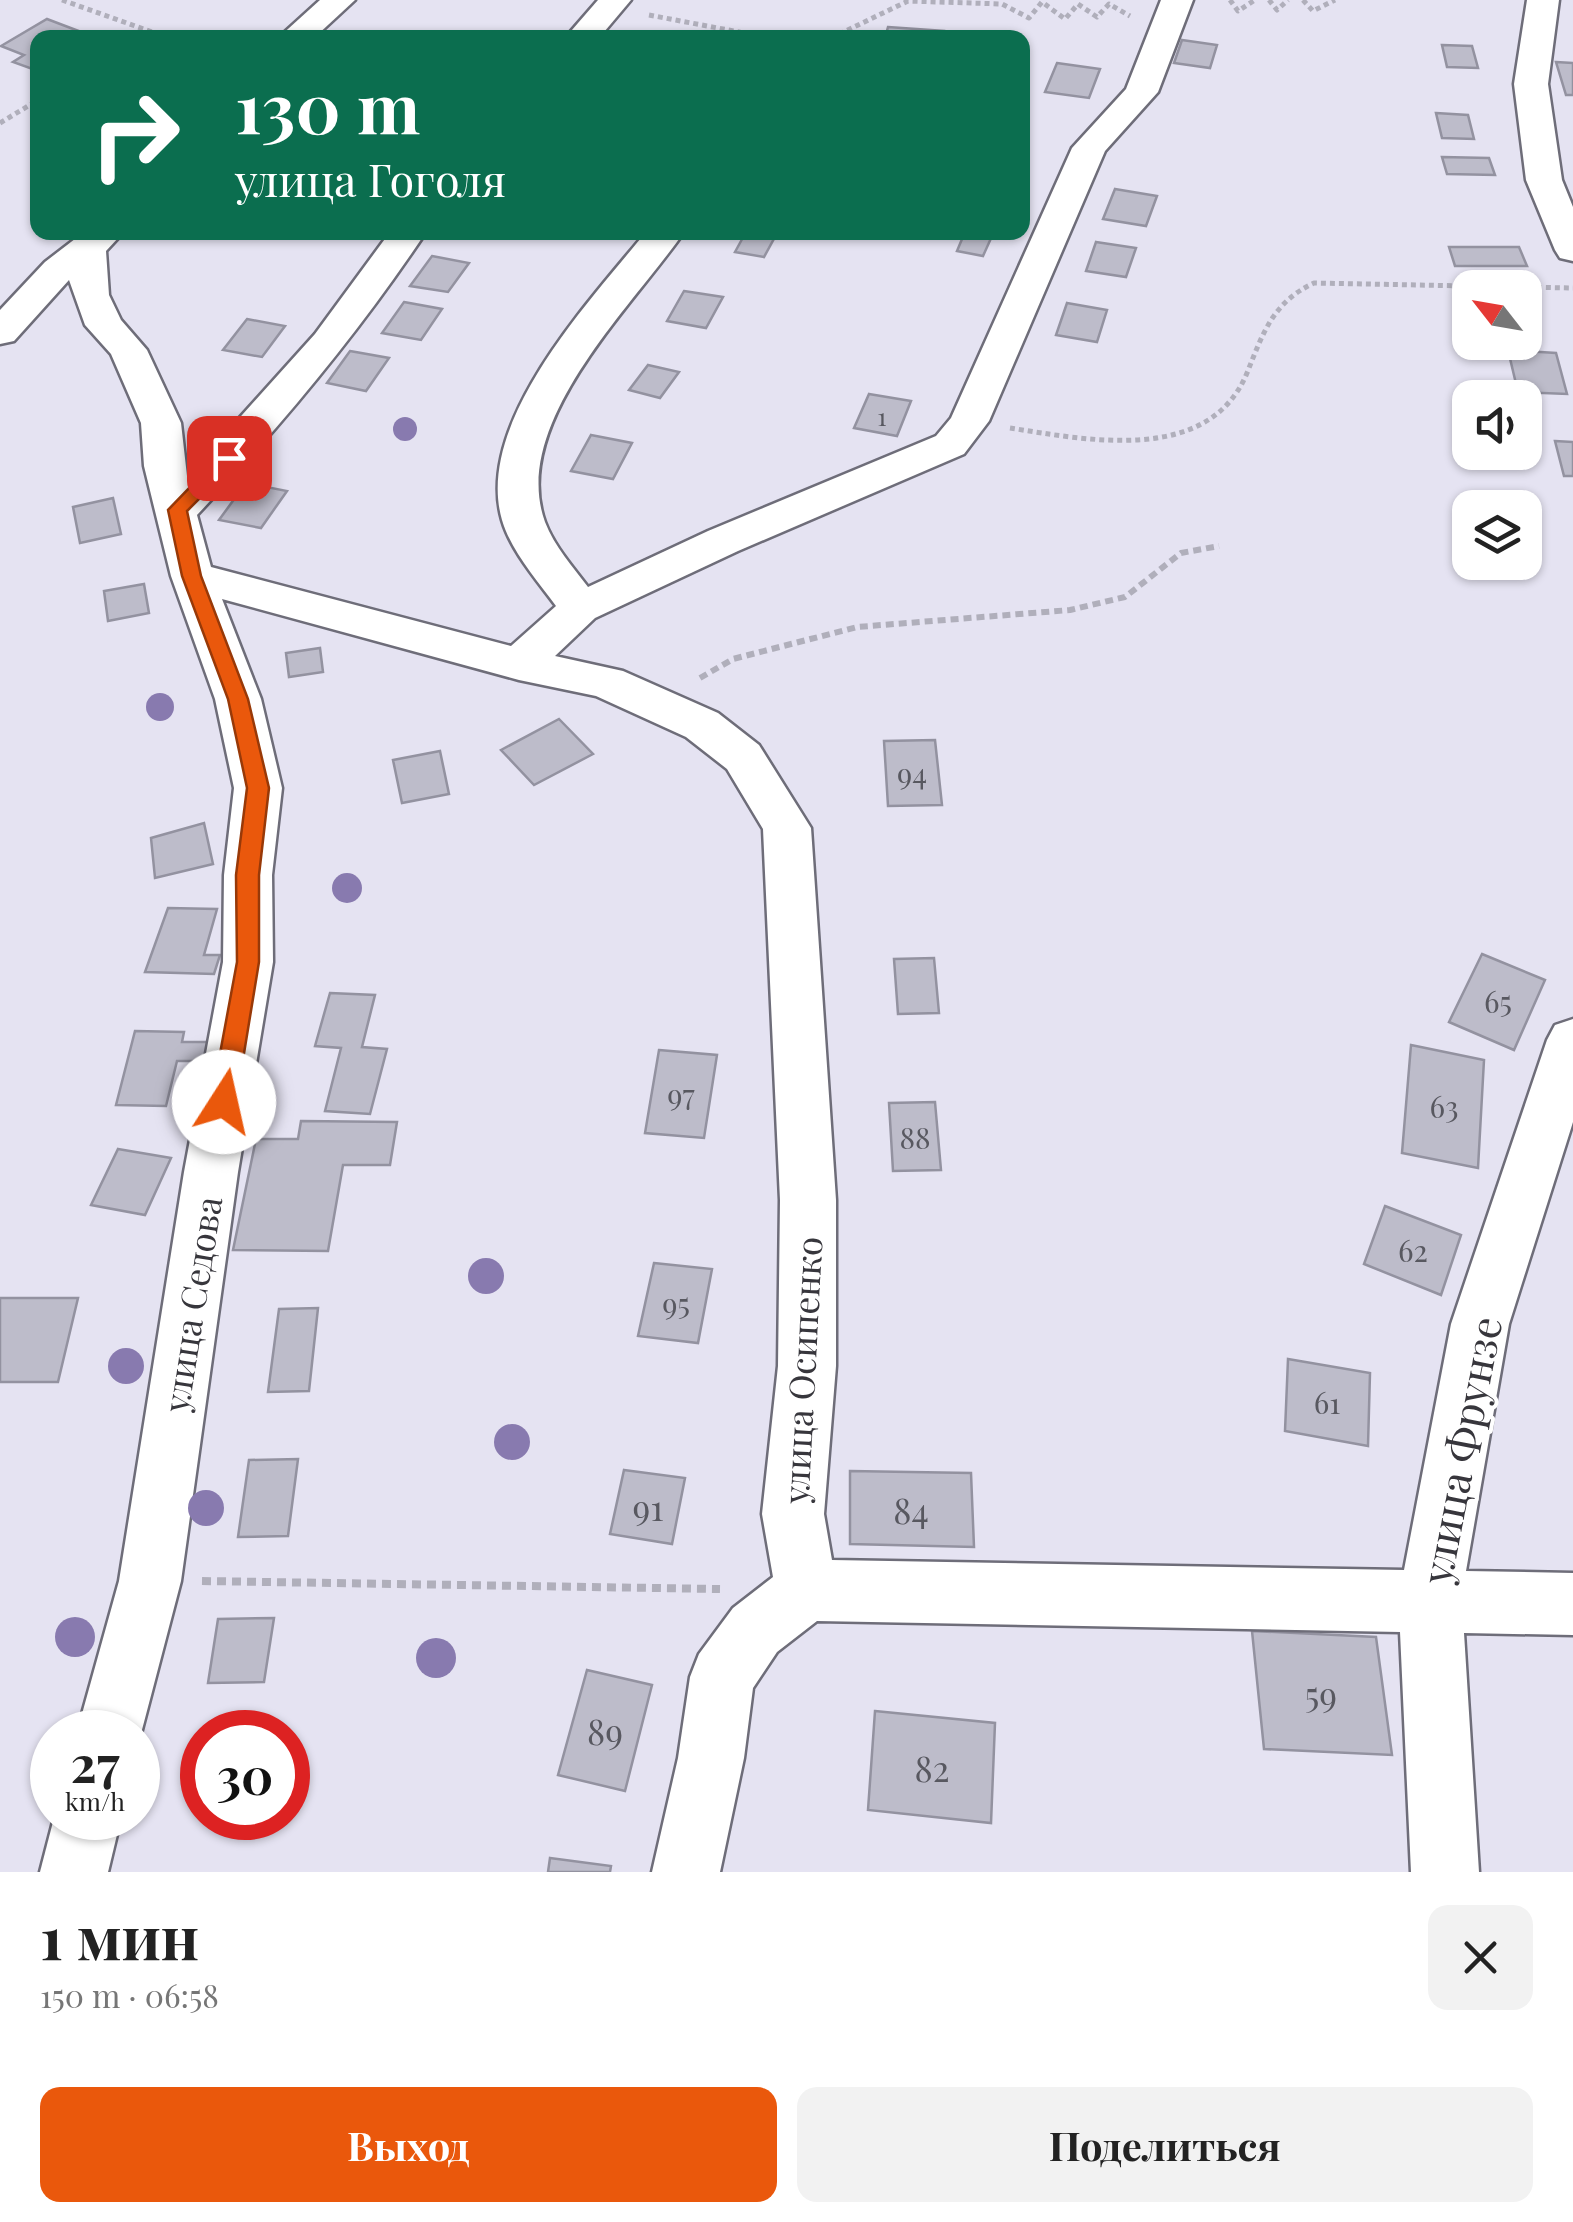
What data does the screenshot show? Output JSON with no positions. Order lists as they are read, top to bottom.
{
  "streets": {
    "street": ["улица Седова", "улица Осипенко", "улица Фрунзе"]
  },
  "house_numbers": [
    "1",
    "94",
    "65",
    "97",
    "63",
    "88",
    "62",
    "95",
    "61",
    "91",
    "84",
    "59",
    "89",
    "82"
  ],
  "north": "top left",
  "page": {
    "turn": ["130 m", "улица Гоголя"],
    "speed": "27 km/h",
    "limit": "30",
    "heading": ["1 мин", "150 m · 06:58"],
    "buttons": ["Выход", "Поделиться"]
  }
}
